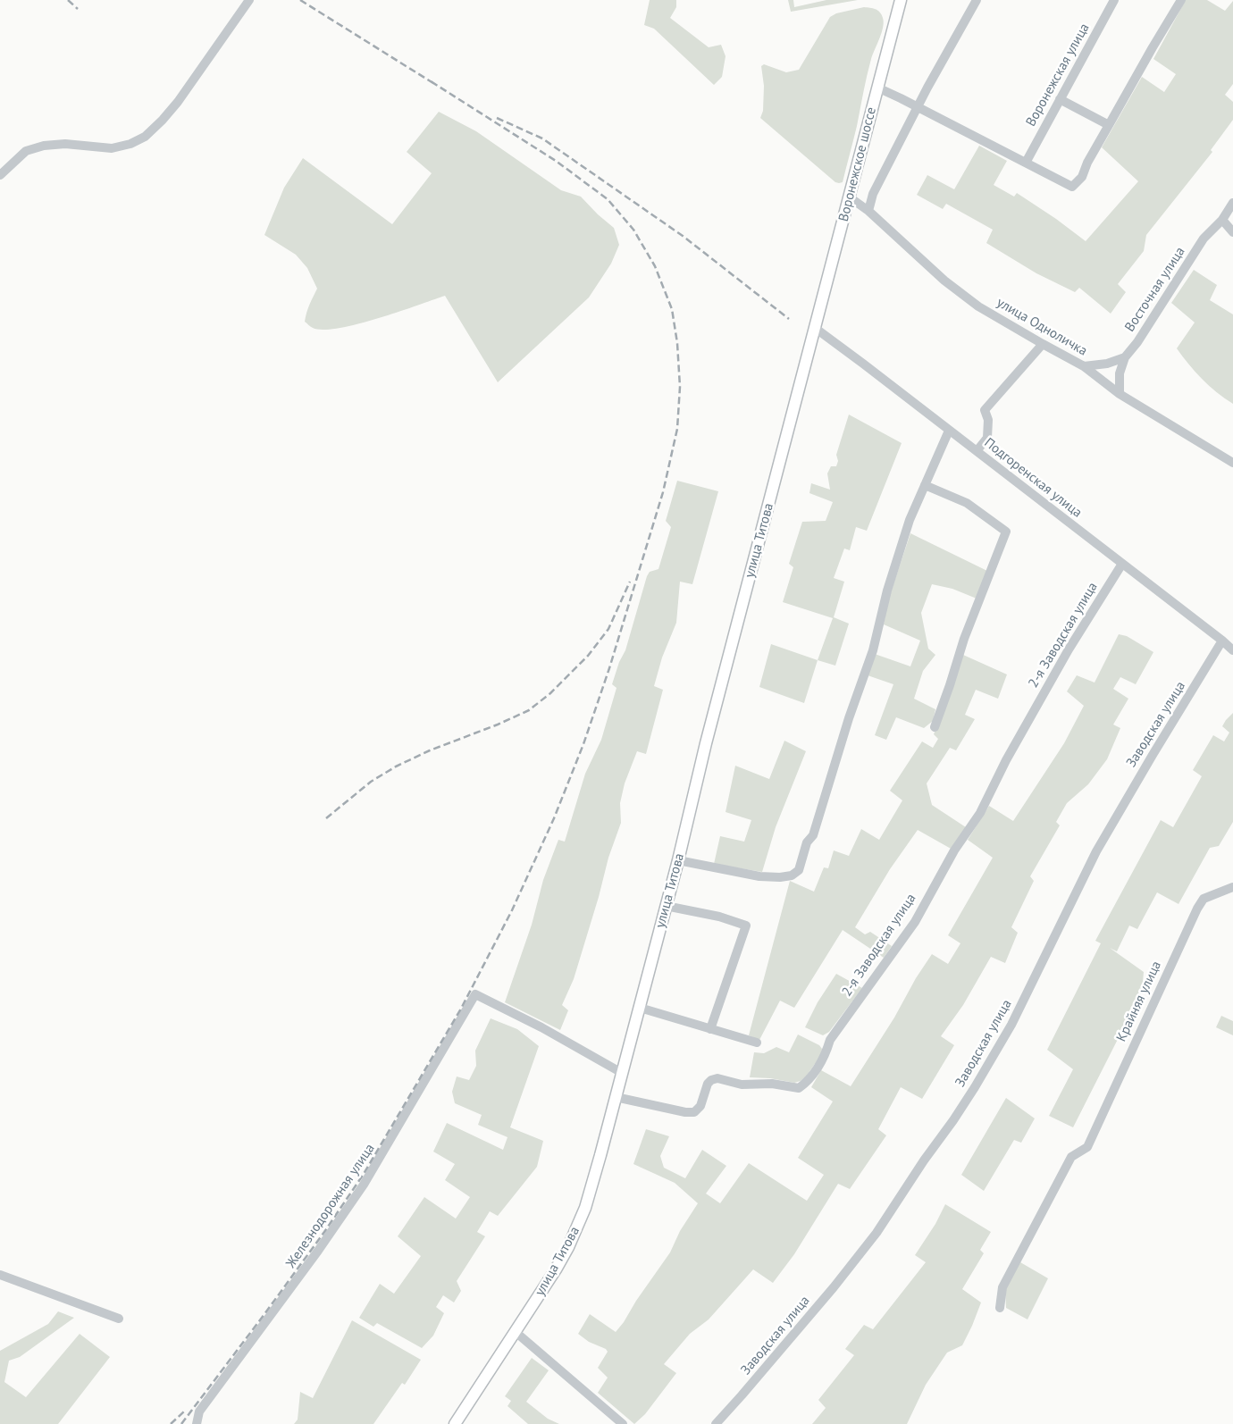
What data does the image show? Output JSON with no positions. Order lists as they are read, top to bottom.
{
  "streets": {
    "main road": ["Воронежское шоссе", "улица Титова"],
    "street": [
      "Воронежская улица",
      "Восточная улица",
      "улица Одноличка",
      "Подгоренская улица",
      "2-я Заводская улица",
      "Заводская улица",
      "Крайняя улица",
      "Железнодорожная улица"
    ]
  },
  "crossings": [
    ["Воронежское шоссе", "улица Одноличка"],
    ["Воронежское шоссе", "Подгоренская улица"],
    ["Воронежское шоссе", "улица Титова"],
    ["Подгоренская улица", "улица Титова"],
    ["Подгоренская улица", "2-я Заводская улица"],
    ["Подгоренская улица", "Заводская улица"],
    ["улица Титова", "2-я Заводская улица"],
    ["улица Титова", "Железнодорожная улица"]
  ]
}
